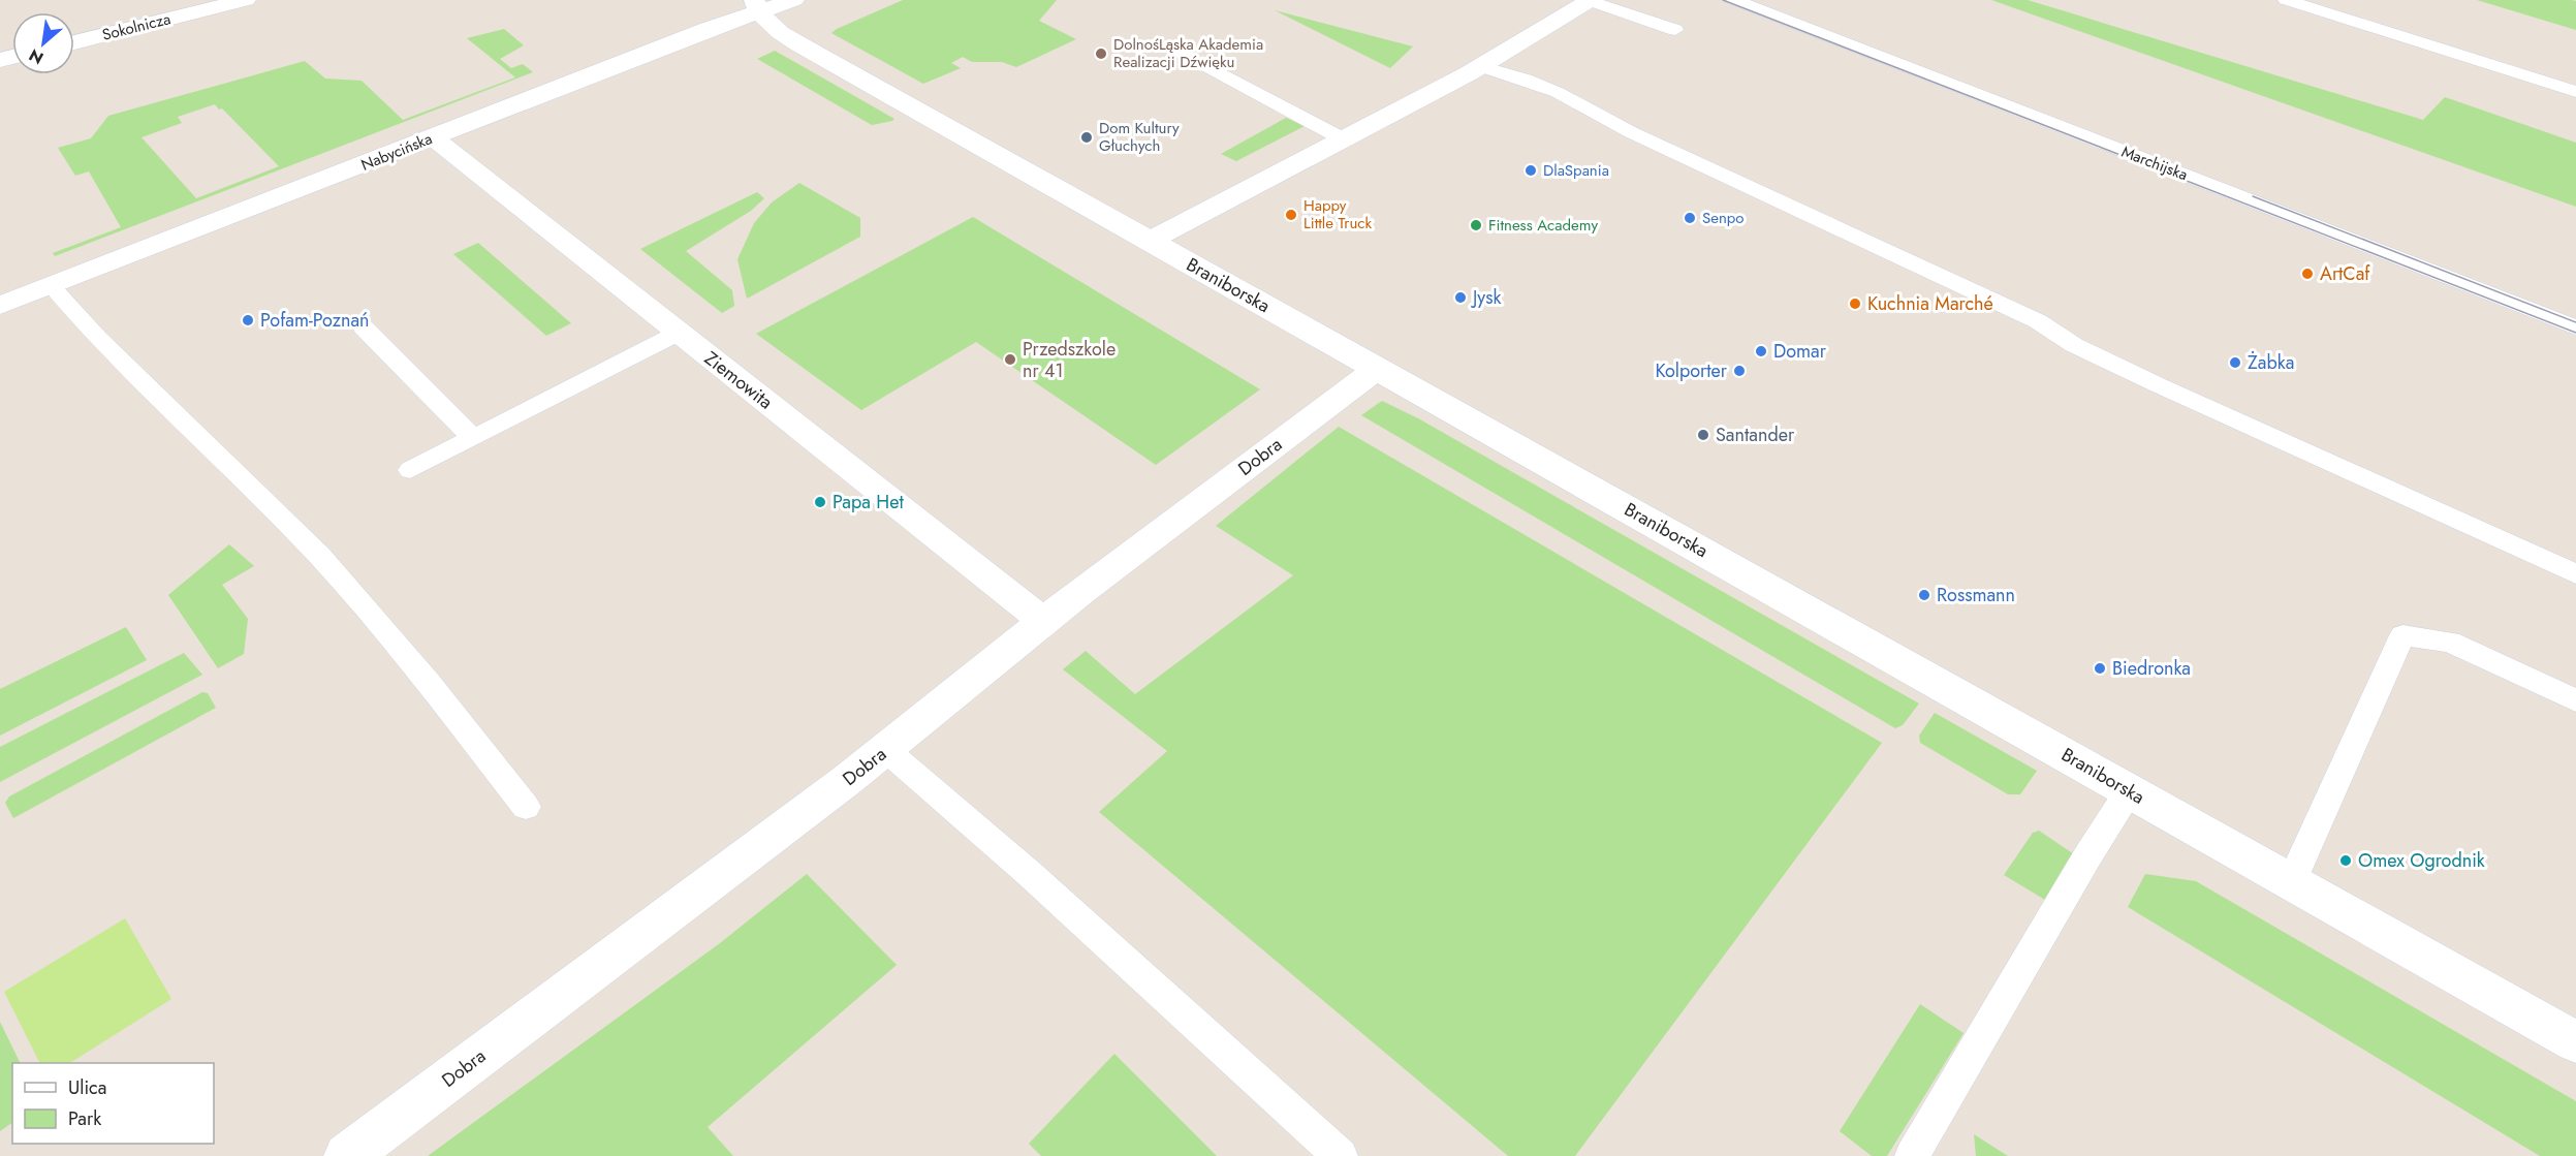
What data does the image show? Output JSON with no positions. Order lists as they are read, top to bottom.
{
  "streets": {
    "street": [
      "Sokolnicza",
      "Nabycińska",
      "Braniborska",
      "Ziemowita",
      "Dobra"
    ],
    "lane": ["Marchijska"]
  },
  "crossings": [
    ["Nabycińska", "Braniborska"],
    ["Nabycińska", "Ziemowita"],
    ["Braniborska", "Dobra"],
    ["Ziemowita", "Dobra"]
  ],
  "places": [
    "DolnośLąska Akademia Realizacji Dźwięku",
    "Dom Kultury Głuchych",
    "DlaSpania",
    "Happy Little Truck",
    "Senpo",
    "Fitness Academy",
    "ArtCaf",
    "Jysk",
    "Kuchnia Marché",
    "Pofam-Poznań",
    "Domar",
    "Przedszkole nr 41",
    "Żabka",
    "Kolporter",
    "Santander",
    "Papa Het",
    "Rossmann",
    "Biedronka",
    "Omex Ogrodnik"
  ],
  "legend": ["Ulica", "Park"],
  "north": "bottom left"
}
